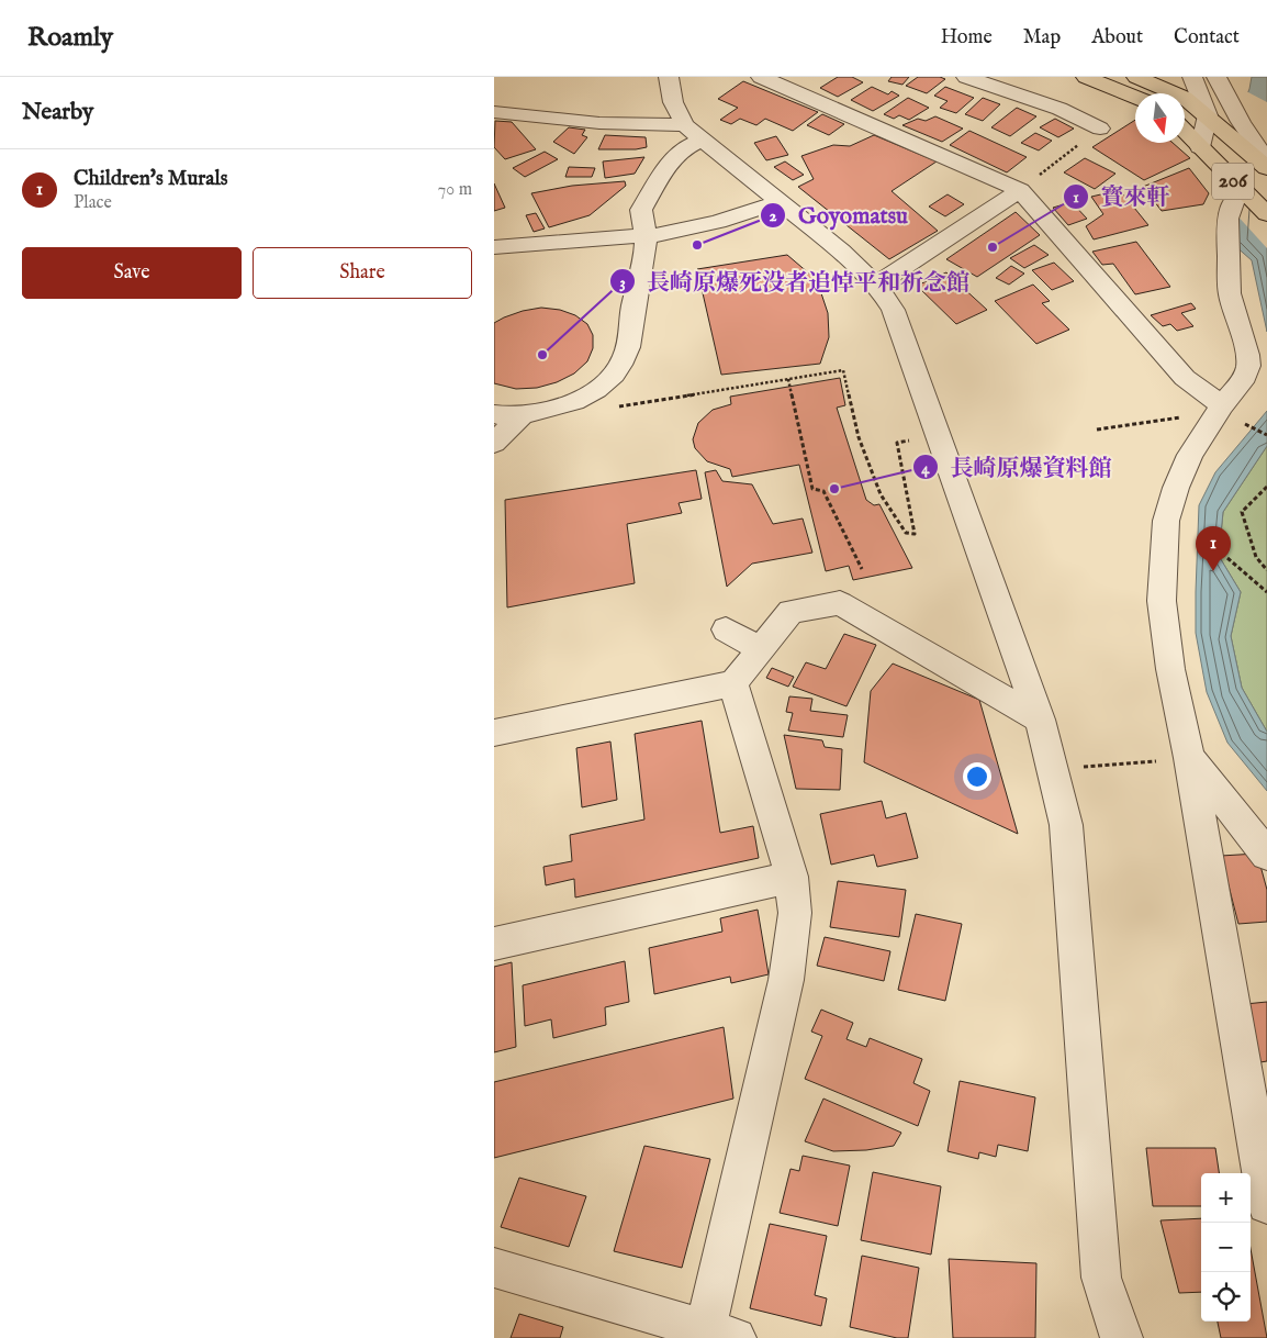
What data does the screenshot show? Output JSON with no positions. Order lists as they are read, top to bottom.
{
  "streets": {
    "highway": ["206"]
  },
  "places": [
    "Goyomatsu",
    "寳來軒",
    "長崎原爆死没者追悼平和祈念館",
    "長崎原爆資料館"
  ],
  "north": "bottom",
  "page": {
    "header": "Roamly",
    "nav": [
      "Home",
      "Map",
      "About",
      "Contact"
    ],
    "heading": "Nearby",
    "list": [
      {
        "mark": "1",
        "name": "Children's Murals",
        "note": "Place",
        "value": "70 m"
      }
    ],
    "buttons": ["Save", "Share"],
    "pins": "1",
    "map_buttons": ["+", "−"]
  }
}
